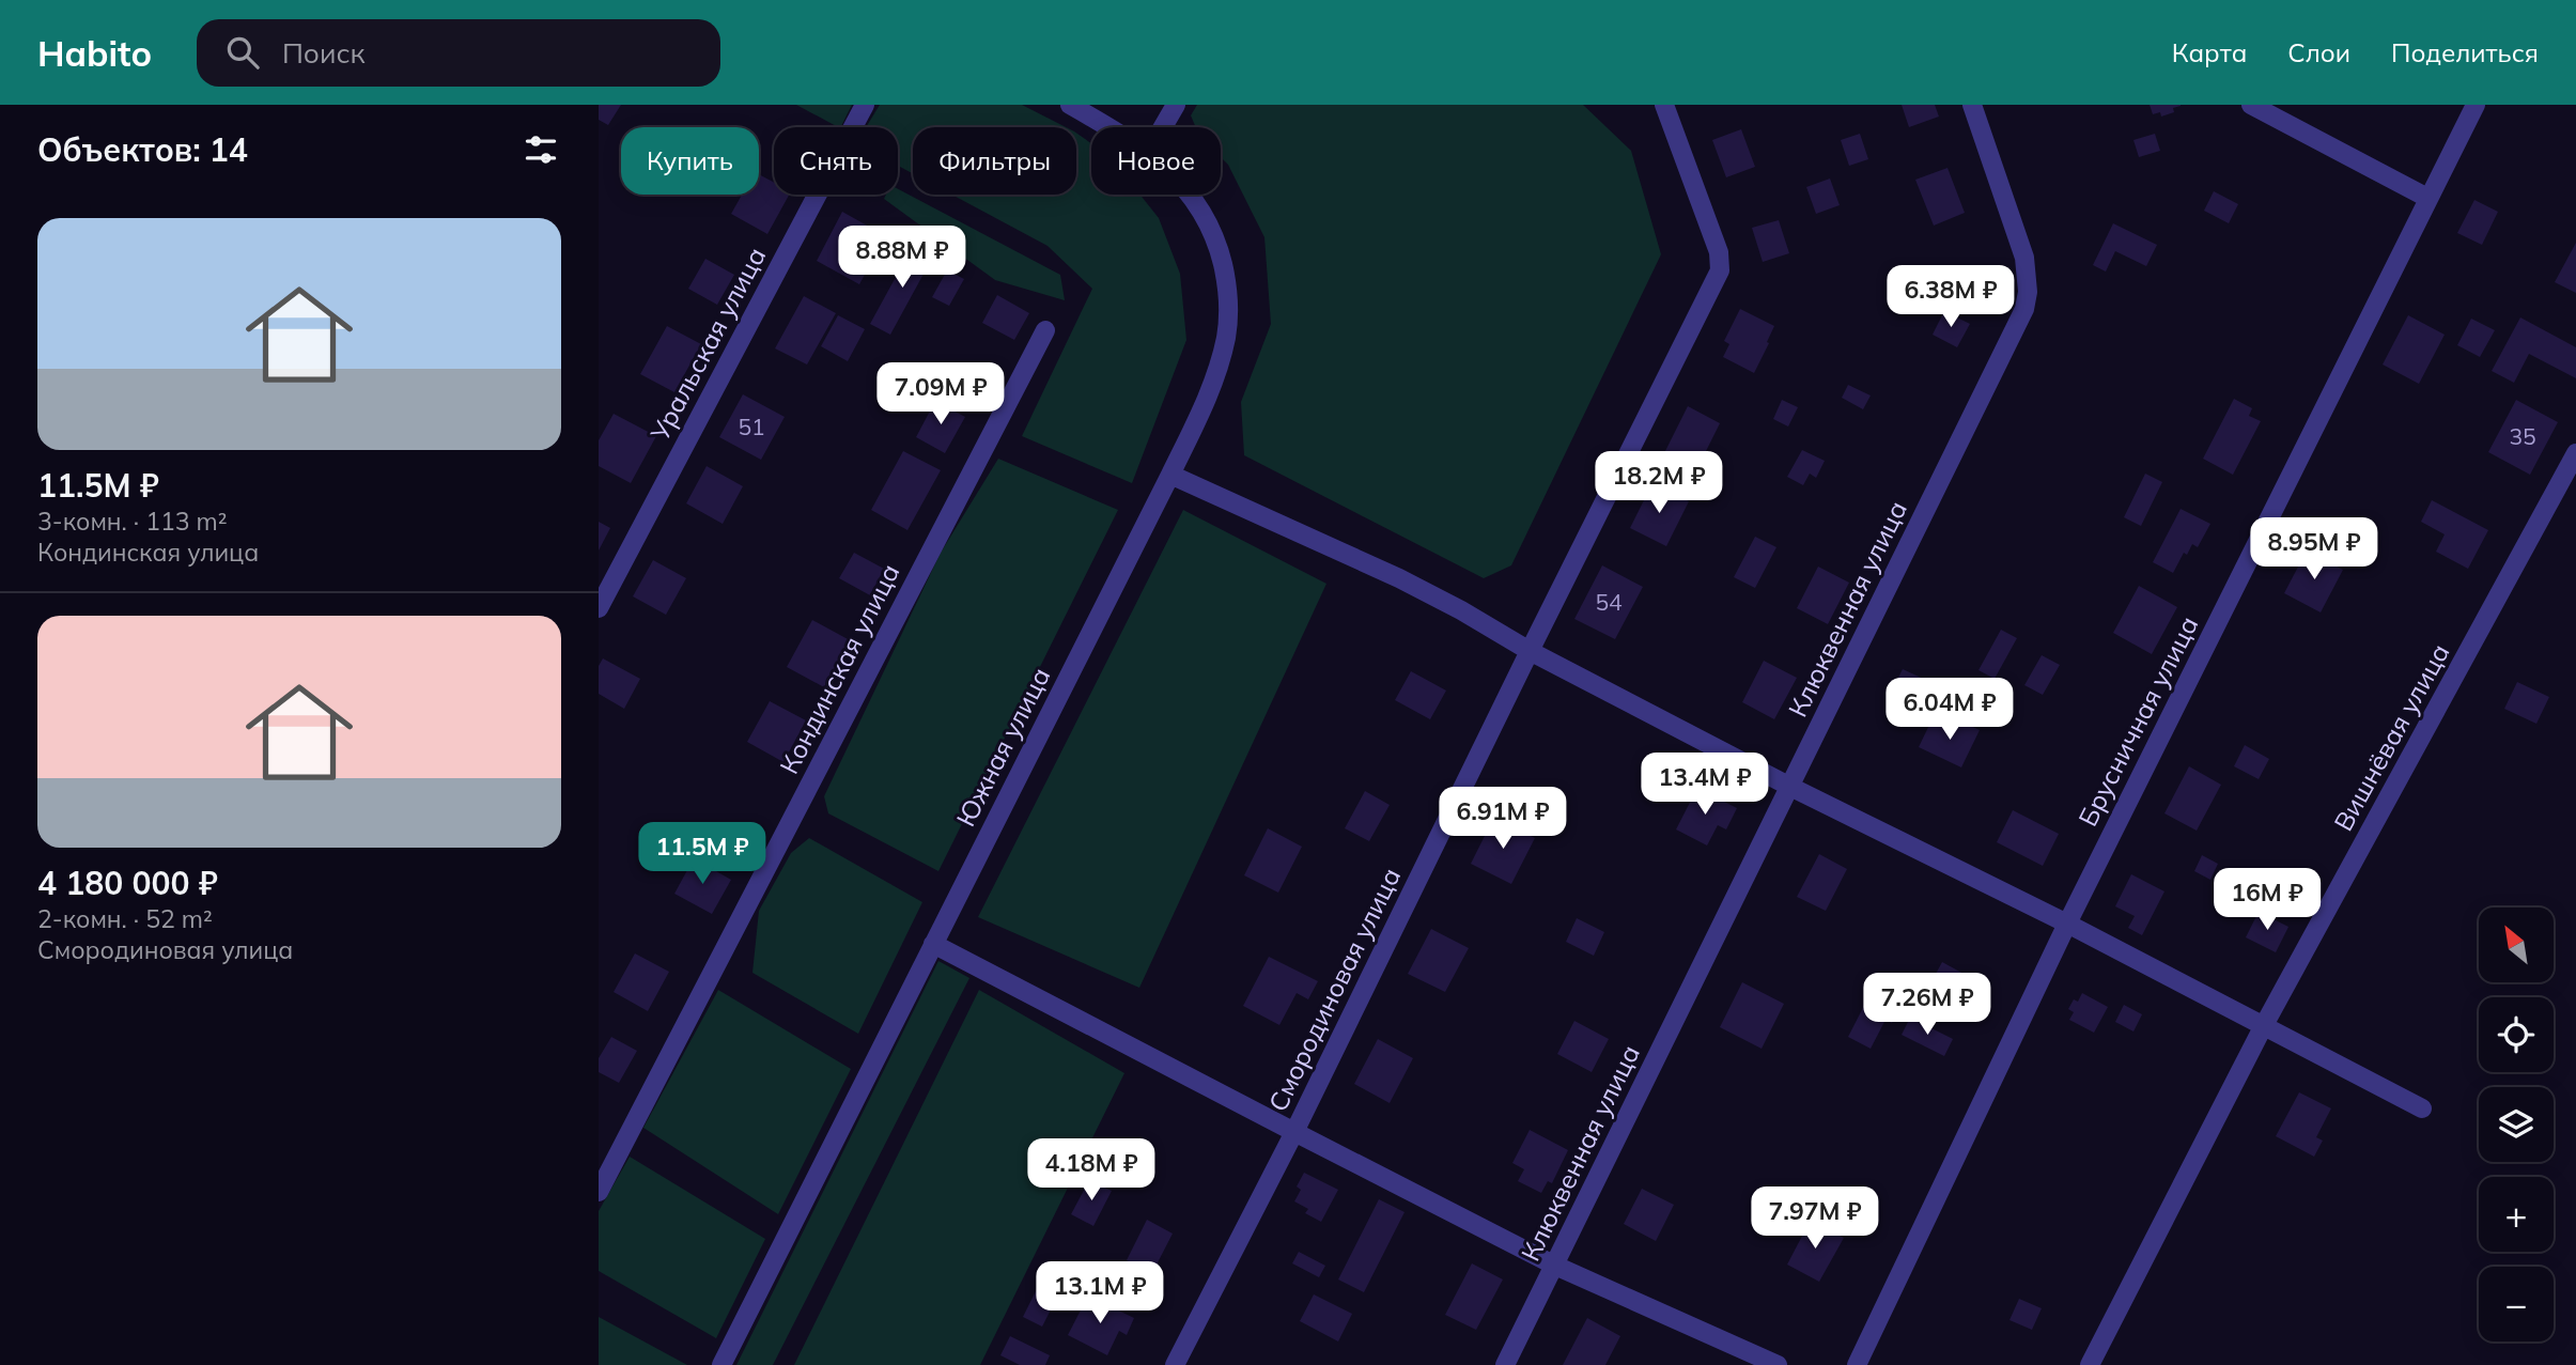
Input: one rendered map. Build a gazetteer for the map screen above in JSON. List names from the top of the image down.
{
  "streets": {
    "street": [
      "Уральская улица",
      "Клюквенная улица",
      "Кондинская улица",
      "Брусничная улица",
      "Вишнёвая улица",
      "Южная улица",
      "Смородиновая улица"
    ]
  },
  "house_numbers": ["51", "35", "54"],
  "north": "top left",
  "page": {
    "header": "Habito",
    "search": "Поиск",
    "nav": ["Карта", "Слои", "Поделиться"],
    "heading": "Объектов: 14",
    "chip": [
      "Купить",
      "Снять",
      "Фильтры",
      "Новое"
    ],
    "list": [
      {
        "name": "11.5M ₽",
        "note": "3-комн. · 113 m² · Кондинская улица"
      },
      {
        "name": "4 180 000 ₽",
        "note": "2-комн. · 52 m² · Смородиновая улица"
      }
    ],
    "price": [
      "8.88M ₽",
      "6.38M ₽",
      "7.09M ₽",
      "18.2M ₽",
      "8.95M ₽",
      "6.04M ₽",
      "13.4M ₽",
      "6.91M ₽",
      "11.5M ₽",
      "16M ₽",
      "7.26M ₽",
      "4.18M ₽",
      "7.97M ₽",
      "13.1M ₽"
    ],
    "map_buttons": ["+", "−"]
  }
}
